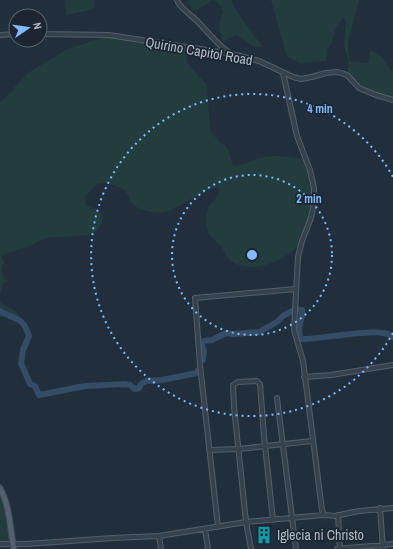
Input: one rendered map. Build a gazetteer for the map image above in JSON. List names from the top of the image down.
{
  "streets": {
    "street": ["Quirino Capitol Road"]
  },
  "places": {
    "building": ["Iglecia ni Christo"]
  },
  "north": "right",
  "rings": ["4 min", "2 min"]
}
